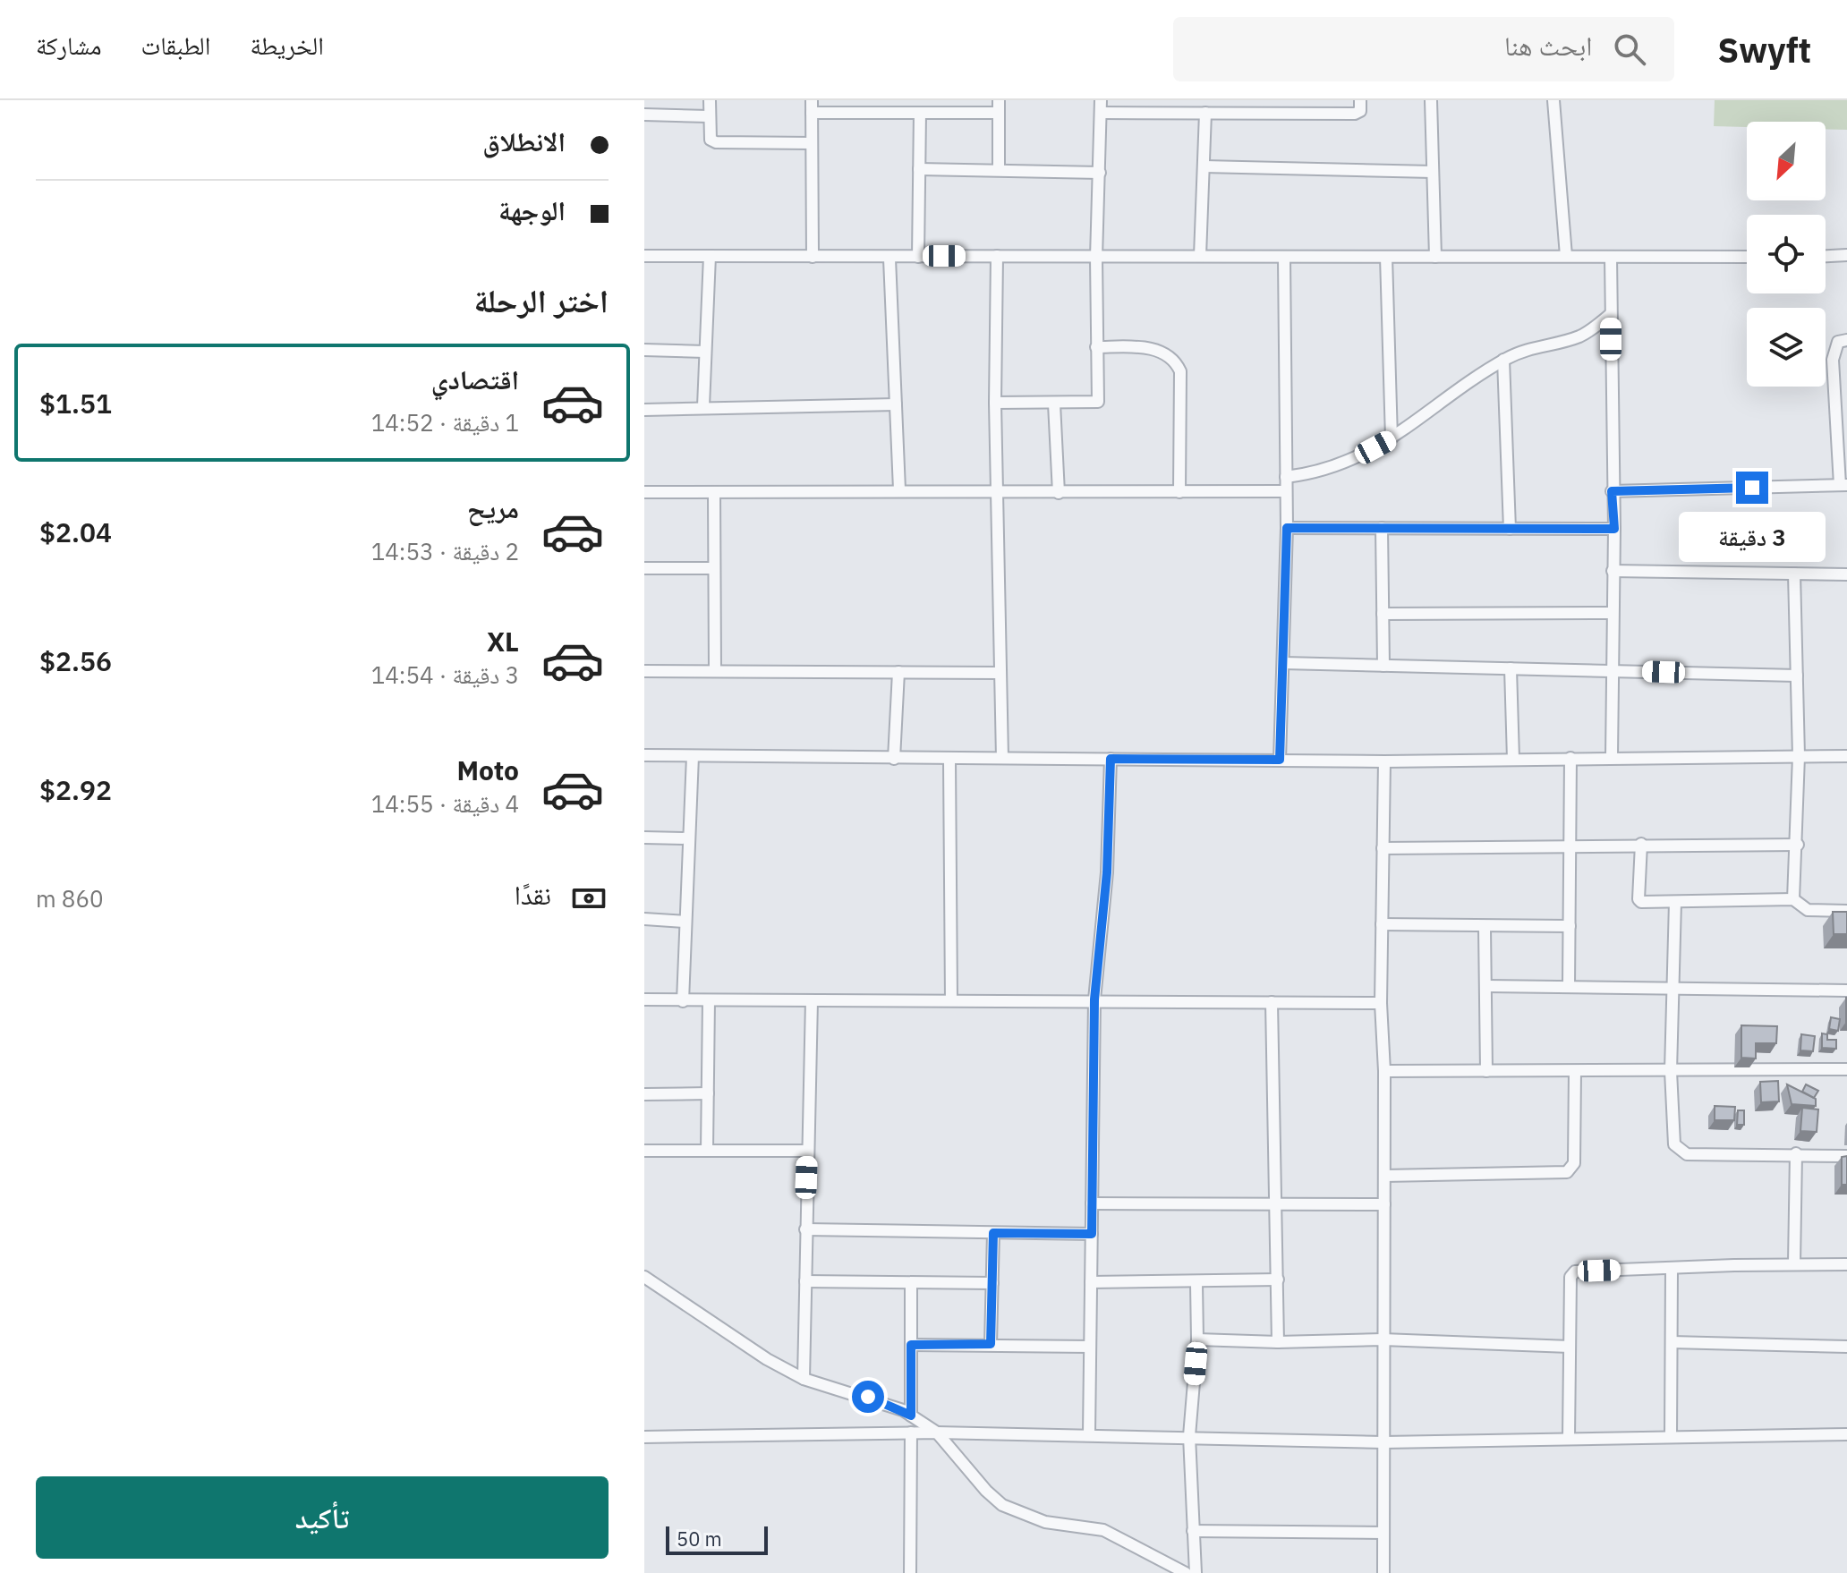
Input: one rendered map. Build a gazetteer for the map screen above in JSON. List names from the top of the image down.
{
  "scale_bar": "50 m",
  "north": "bottom left",
  "page": {
    "header": "Swyft",
    "search": "ابحث هنا",
    "nav": ["الخريطة", "الطبقات", "مشاركة"],
    "banner": ["الانطلاق", "الوجهة"],
    "heading": "اختر الرحلة",
    "list": [
      {
        "name": "اقتصادي",
        "note": "1 دقيقة · 14:52",
        "value": "$1.51"
      },
      {
        "name": "مريح",
        "note": "2 دقيقة · 14:53",
        "value": "$2.04"
      },
      {
        "name": "XL",
        "note": "3 دقيقة · 14:54",
        "value": "$2.56"
      },
      {
        "name": "Moto",
        "note": "4 دقيقة · 14:55",
        "value": "$2.92"
      }
    ],
    "bubble": "3 دقيقة",
    "pay": ["نقدًا", "860 m"],
    "buttons": "تأكيد",
    "scale": "50 m"
  }
}
